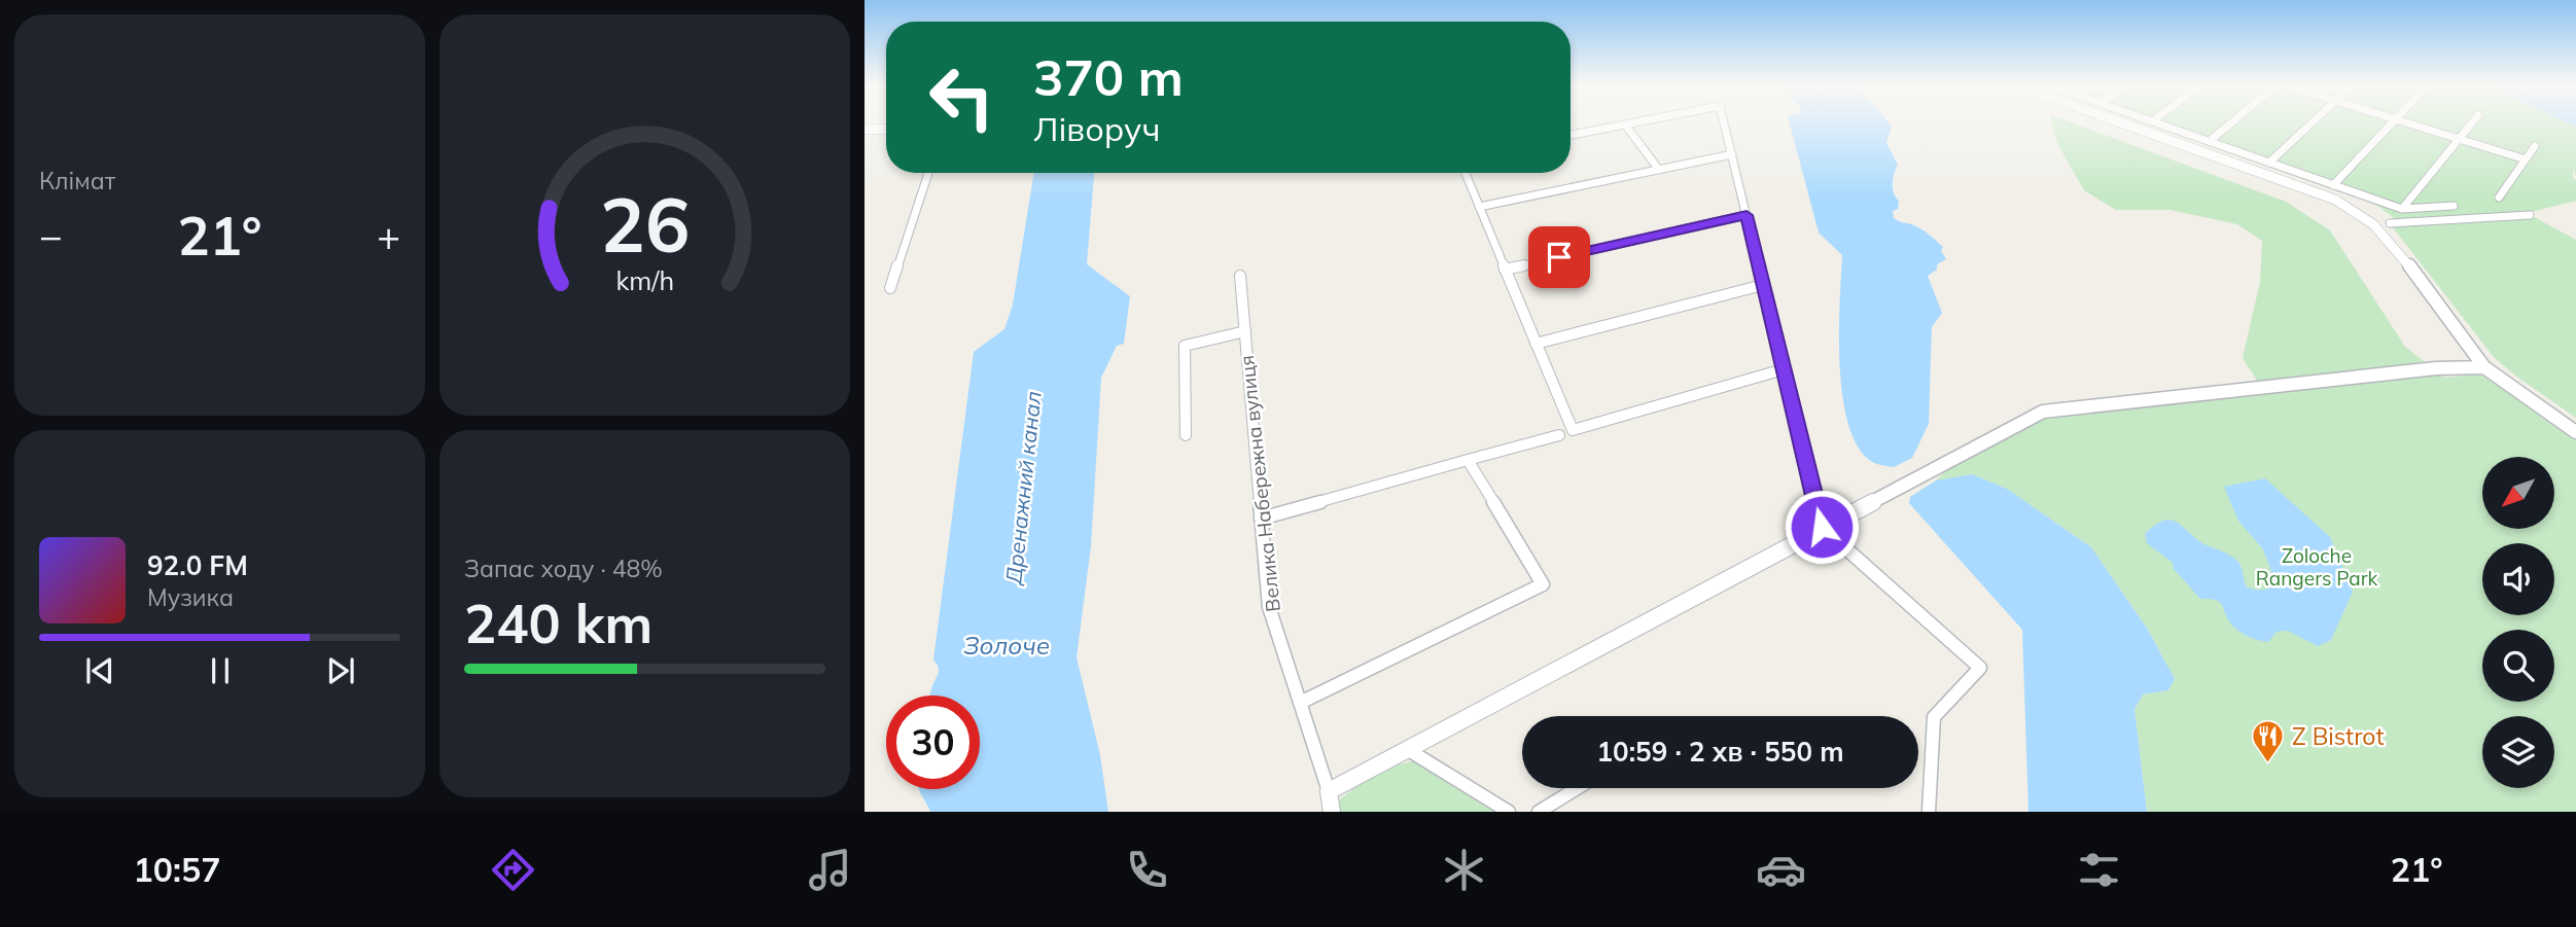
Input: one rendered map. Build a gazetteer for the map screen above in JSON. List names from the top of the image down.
{
  "streets": {
    "street": ["Велика Набережна вулиця"]
  },
  "water": ["Дренажний канал", "Золоче"],
  "parks": ["Zoloche Rangers Park"],
  "places": {
    "restaurant": ["Z Bistrot"]
  },
  "north": "bottom left",
  "page": {
    "tile": [
      "Клімат",
      ["Запас ходу · 48%", "240 km"]
    ],
    "turn": ["370 m", "Ліворуч"],
    "heat": ["−", "21°", "+"],
    "song": ["92.0 FM", "Музика"],
    "limit": "30",
    "trip": "10:59 · 2 хв · 550 m",
    "tabs": ["10:57", "21°"],
    "gauge": ["26", "km/h"]
  }
}
